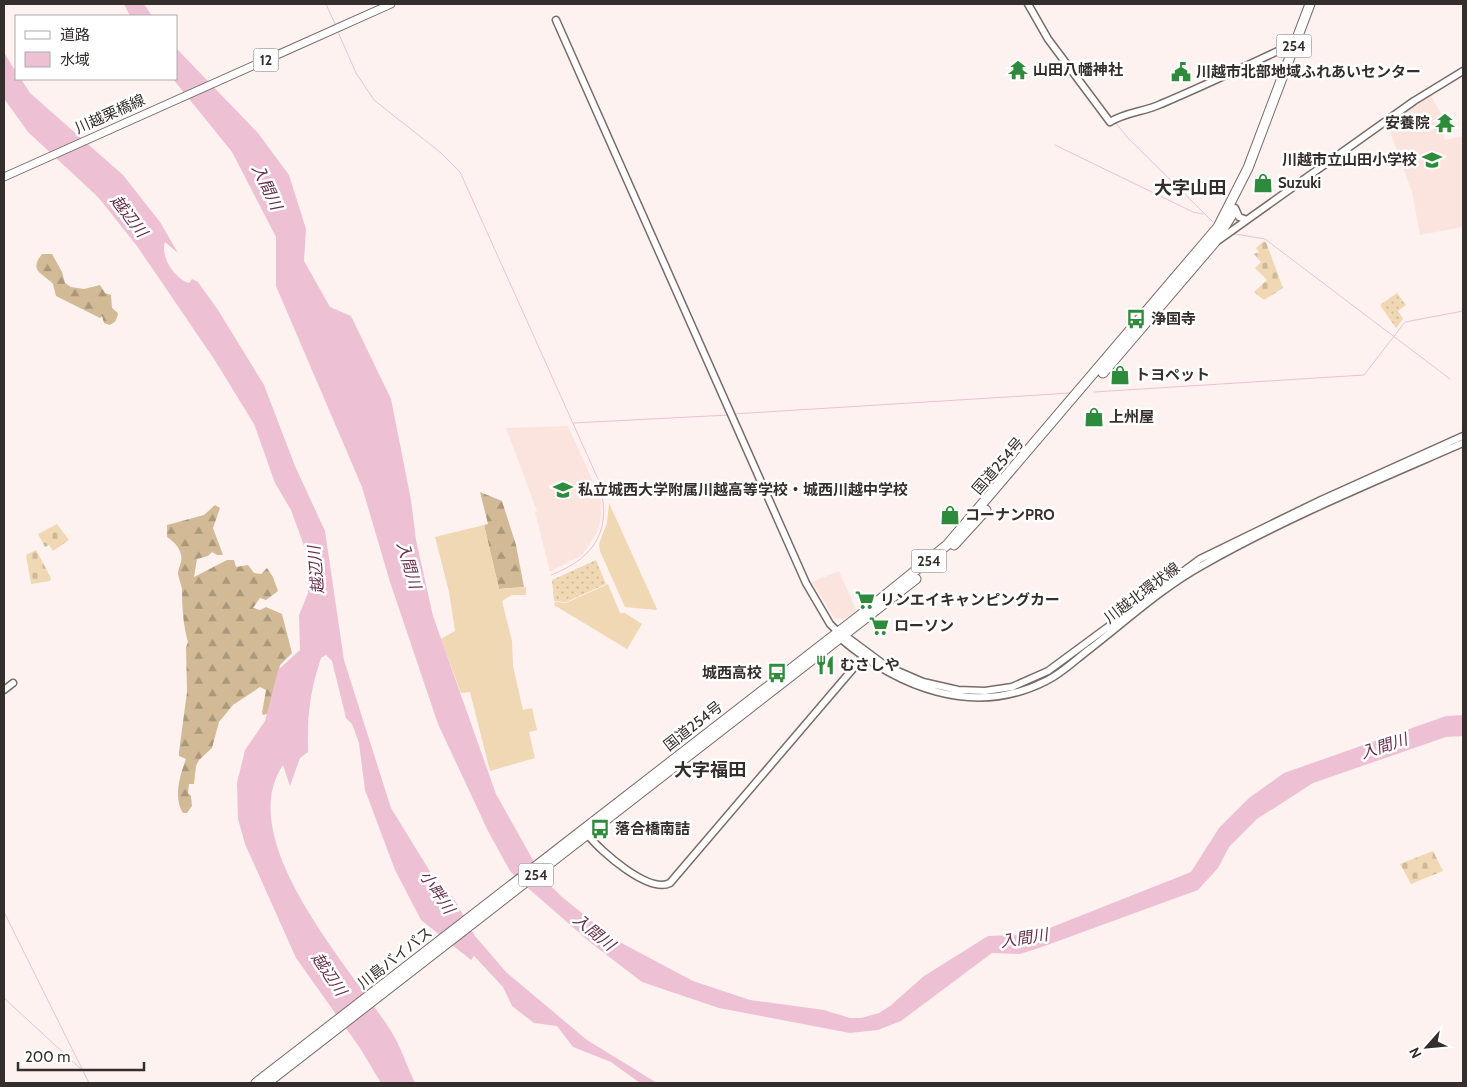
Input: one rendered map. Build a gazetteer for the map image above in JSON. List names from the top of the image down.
{
  "streets": {
    "highway": ["254", "国道254号", "川島バイパス"],
    "main road": ["12", "川越栗橋線"],
    "street": ["川越北環状線"]
  },
  "crossings": [
    ["254", "国道254号"],
    ["国道254号", "川越北環状線"],
    ["国道254号", "川島バイパス"]
  ],
  "districts": ["大字山田", "大字福田"],
  "water": ["入間川", "越辺川", "小畔川"],
  "places": {
    "temple": ["山田八幡神社", "安養院"],
    "public building": ["川越市北部地域ふれあいセンター"],
    "school or university": ["川越市立山田小学校", "私立城西大学附属川越高等学校・城西川越中学校"],
    "shop": [
      "Suzuki",
      "トヨペット",
      "上州屋",
      "コーナンPRO"
    ],
    "bus stop": ["浄国寺", "城西高校", "落合橋南詰"],
    "supermarket": ["リンエイキャンピングカー", "ローソン"],
    "restaurant": ["むさしや"]
  },
  "legend": ["道路", "水域"],
  "scale_bar": "200 m",
  "north": "bottom left"
}
